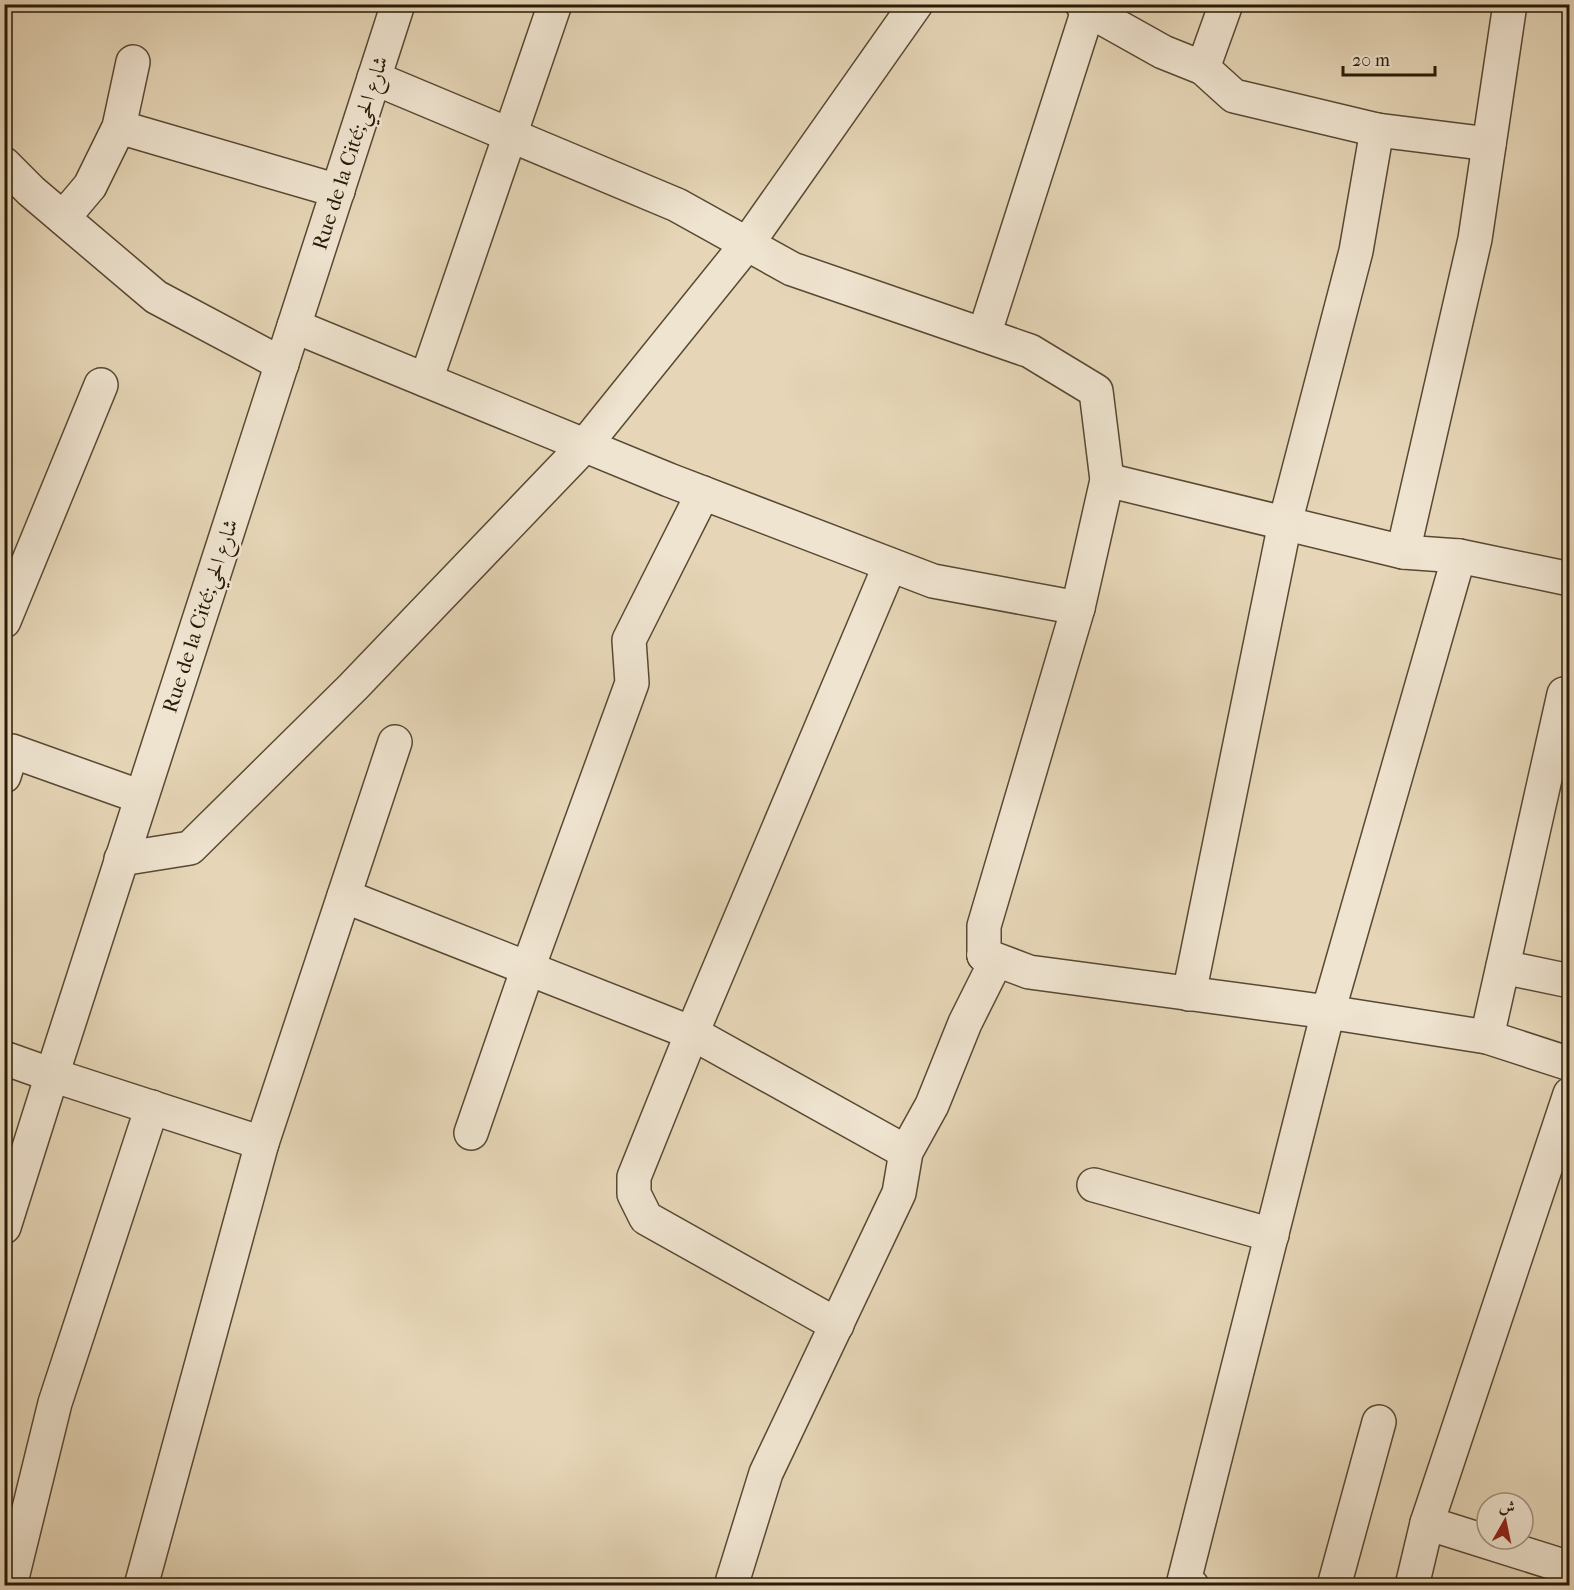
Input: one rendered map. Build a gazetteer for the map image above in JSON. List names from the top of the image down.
{
  "streets": {
    "street": ["Rue de la Cité;شارع الحي"]
  },
  "scale_bar": "20 m",
  "north": "top"
}
